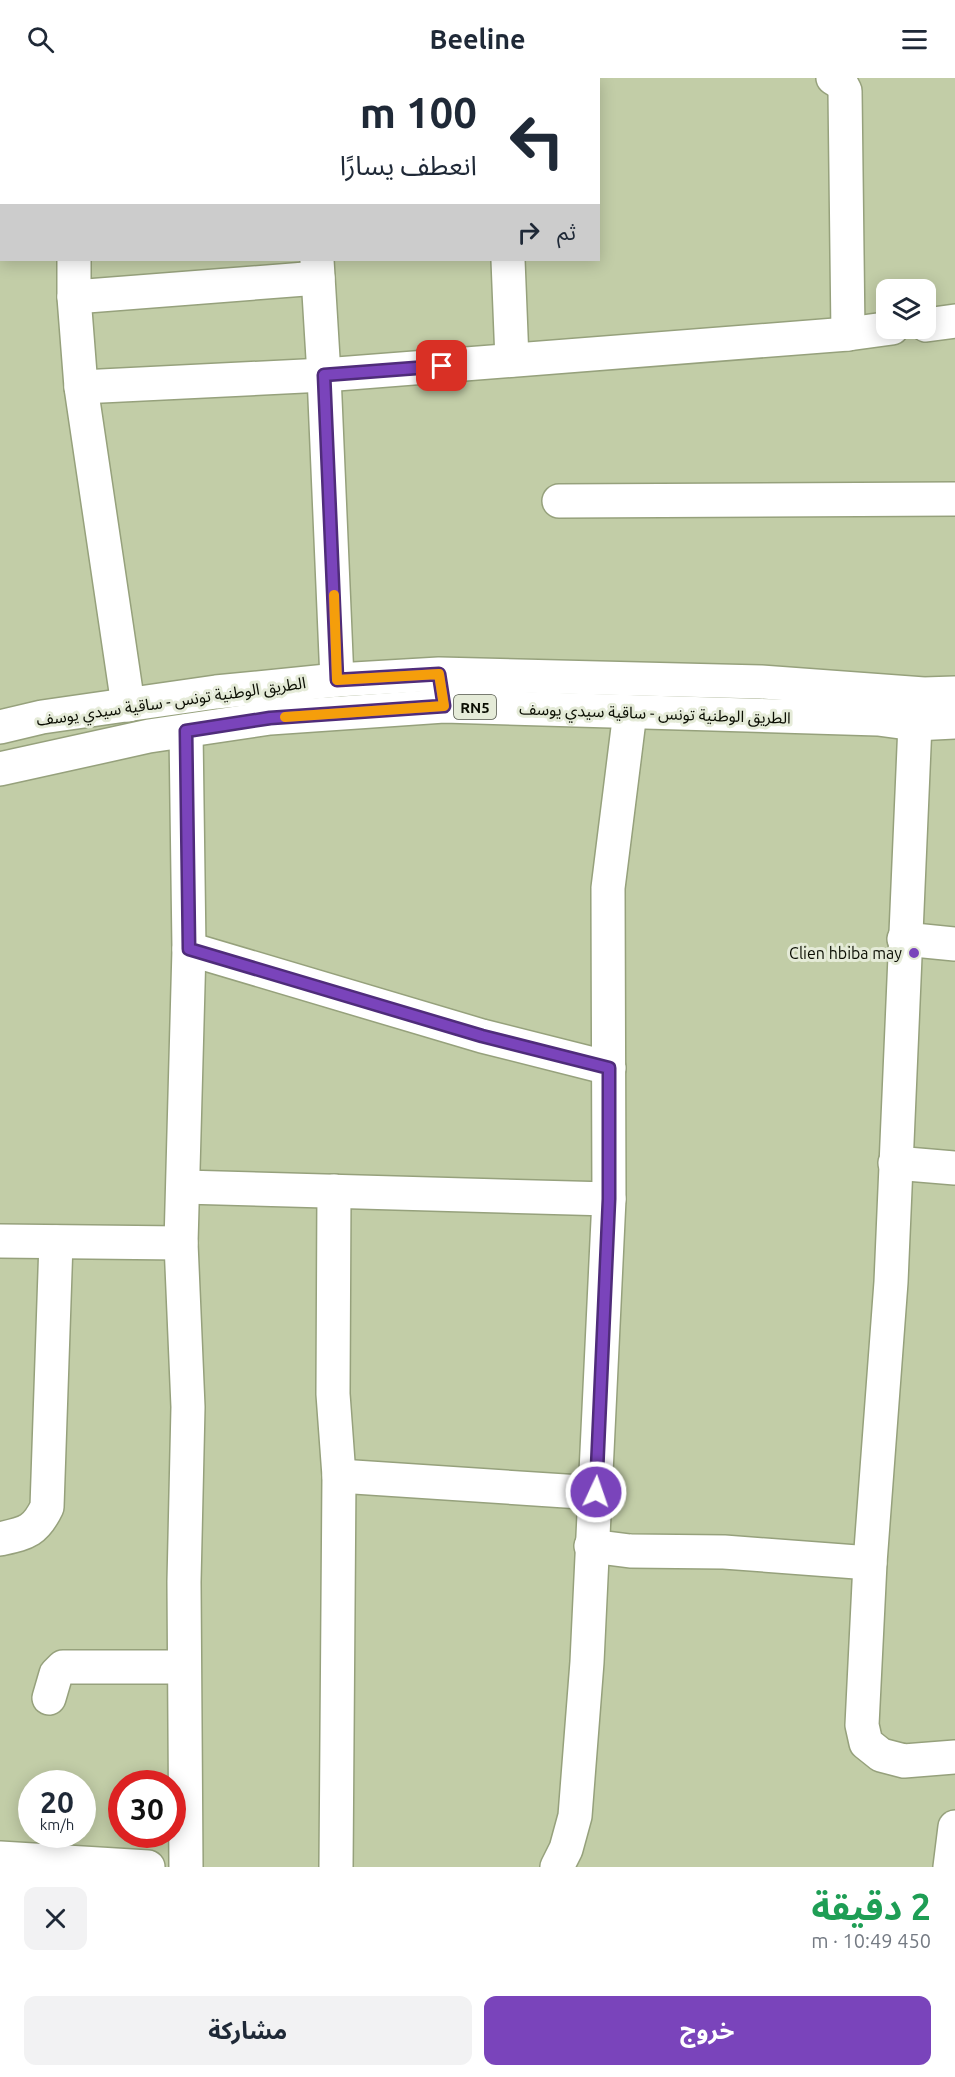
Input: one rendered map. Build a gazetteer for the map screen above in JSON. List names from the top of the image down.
{
  "streets": {
    "main road": ["الطريق الوطنية تونس - ساقية سيدي يوسف", "RN5"]
  },
  "places": ["Clien hbiba may"],
  "page": {
    "header": "Beeline",
    "turn": ["100 m", "انعطف يسارًا"],
    "then": "ثم",
    "speed": "20 km/h",
    "limit": "30",
    "heading": ["2 دقيقة", "450 m · 10:49"],
    "buttons": ["خروج", "مشاركة"]
  }
}
